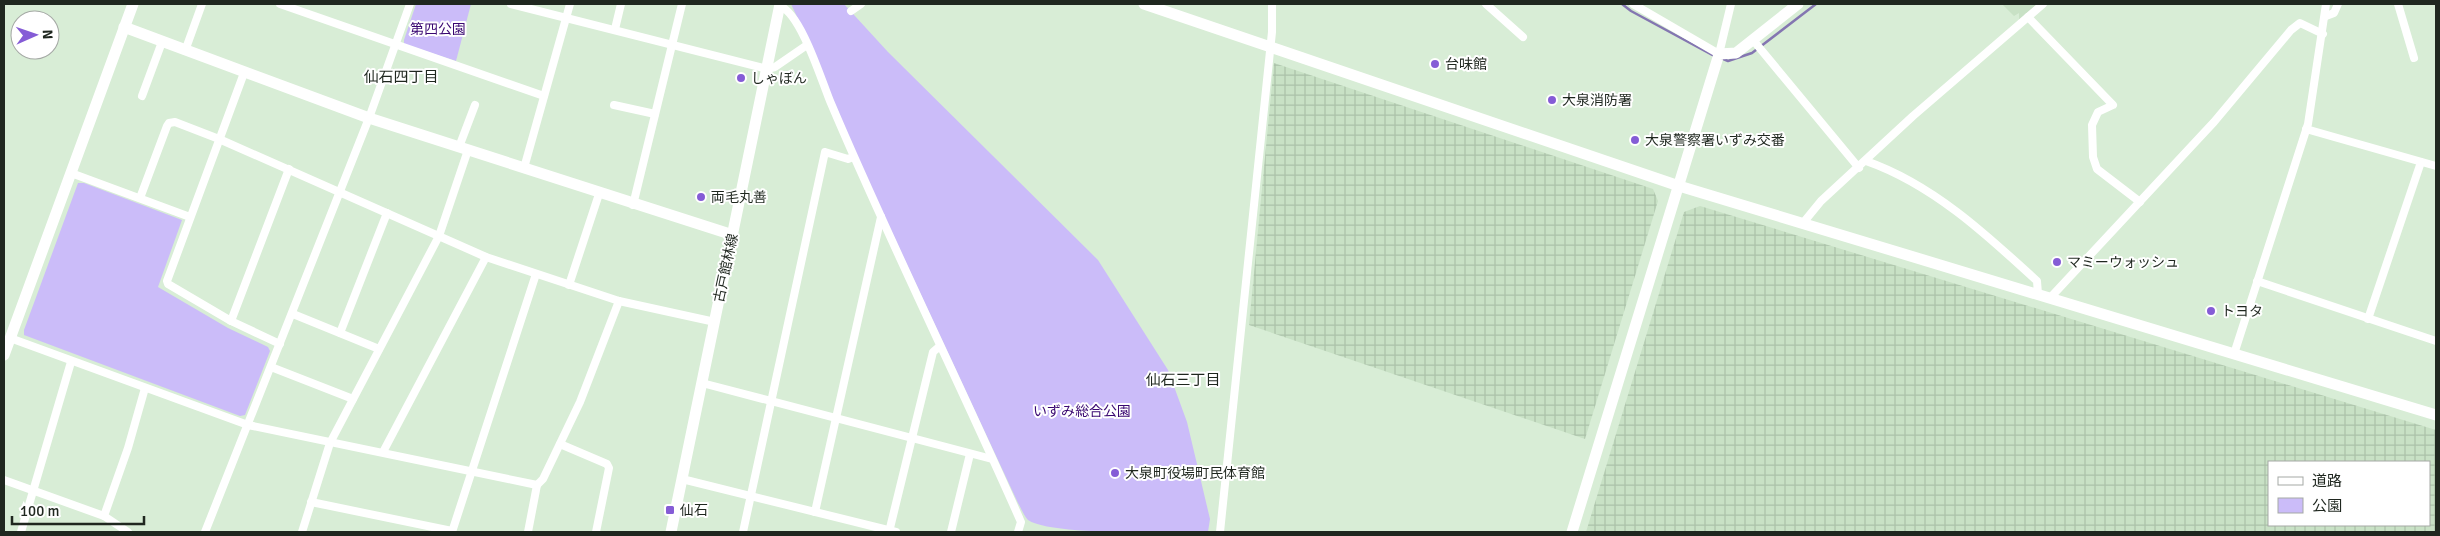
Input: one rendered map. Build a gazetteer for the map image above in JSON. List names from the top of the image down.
{
  "streets": {
    "street": ["古戸館林線"]
  },
  "districts": ["仙石四丁目", "仙石三丁目"],
  "parks": ["第四公園", "いずみ総合公園"],
  "places": {
    "other": [
      "台味館",
      "しゃぼん",
      "大泉消防署",
      "大泉警察署いずみ交番",
      "両毛丸善",
      "マミーウォッシュ",
      "トヨタ",
      "大泉町役場町民体育館"
    ],
    "transit": ["仙石"]
  },
  "legend": ["道路", "公園"],
  "scale_bar": "100 m",
  "north": "right"
}
